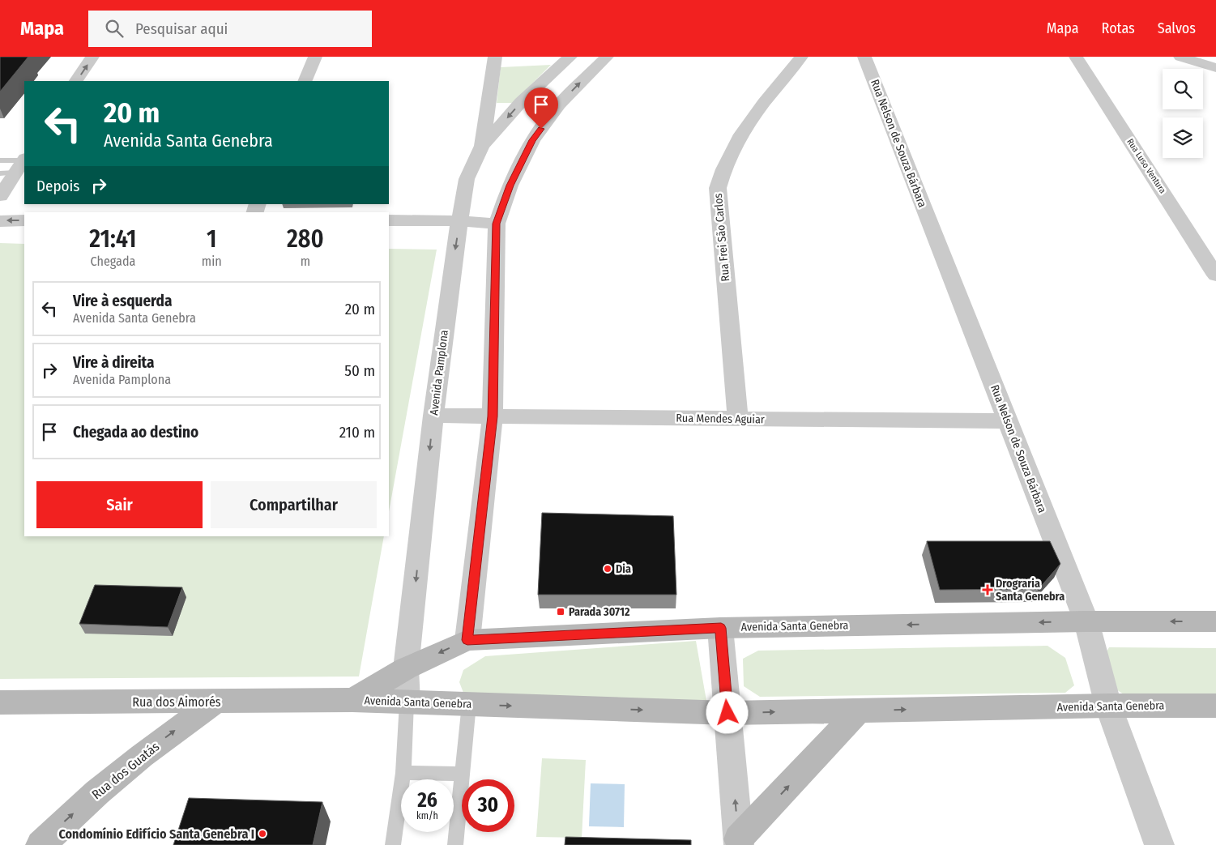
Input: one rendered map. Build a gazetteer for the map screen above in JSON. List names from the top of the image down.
{
  "streets": {
    "street": [
      "Rua Nelson de Souza Bárbara",
      "Rua Luso Ventura",
      "Rua Frei São Carlos",
      "Avenida Pamplona",
      "Rua Mendes Aguiar",
      "Avenida Santa Genebra",
      "Rua dos Aimorés",
      "Rua dos Guatás"
    ]
  },
  "crossings": [
    ["Rua Nelson de Souza Bárbara", "Rua Mendes Aguiar"],
    ["Rua Nelson de Souza Bárbara", "Avenida Santa Genebra"],
    ["Rua Frei São Carlos", "Rua Mendes Aguiar"],
    ["Avenida Pamplona", "Rua Mendes Aguiar"],
    ["Avenida Pamplona", "Avenida Santa Genebra"],
    ["Avenida Santa Genebra", "Rua dos Aimorés"],
    ["Rua dos Aimorés", "Rua dos Guatás"]
  ],
  "one_way": ["Rua dos Guatás"],
  "places": {
    "other": ["Dia", "Condomínio Edifício Santa Genebra I"],
    "health": ["Drograria Santa Genebra"],
    "transit": ["Parada 30712"]
  },
  "page": {
    "header": "Mapa",
    "search": "Pesquisar aqui",
    "nav": ["Mapa", "Rotas", "Salvos"],
    "turn": ["20 m", "Avenida Santa Genebra"],
    "then": "Depois",
    "eta": [
      "21:41",
      "Chegada",
      "1",
      "min",
      "280",
      "m"
    ],
    "list": [
      {
        "name": "Vire à esquerda",
        "note": "Avenida Santa Genebra",
        "value": "20 m"
      },
      {
        "name": "Vire à direita",
        "note": "Avenida Pamplona",
        "value": "50 m"
      },
      {
        "name": "Chegada ao destino",
        "value": "210 m"
      }
    ],
    "buttons": ["Sair", "Compartilhar"],
    "speed": "26 km/h",
    "limit": "30"
  }
}
